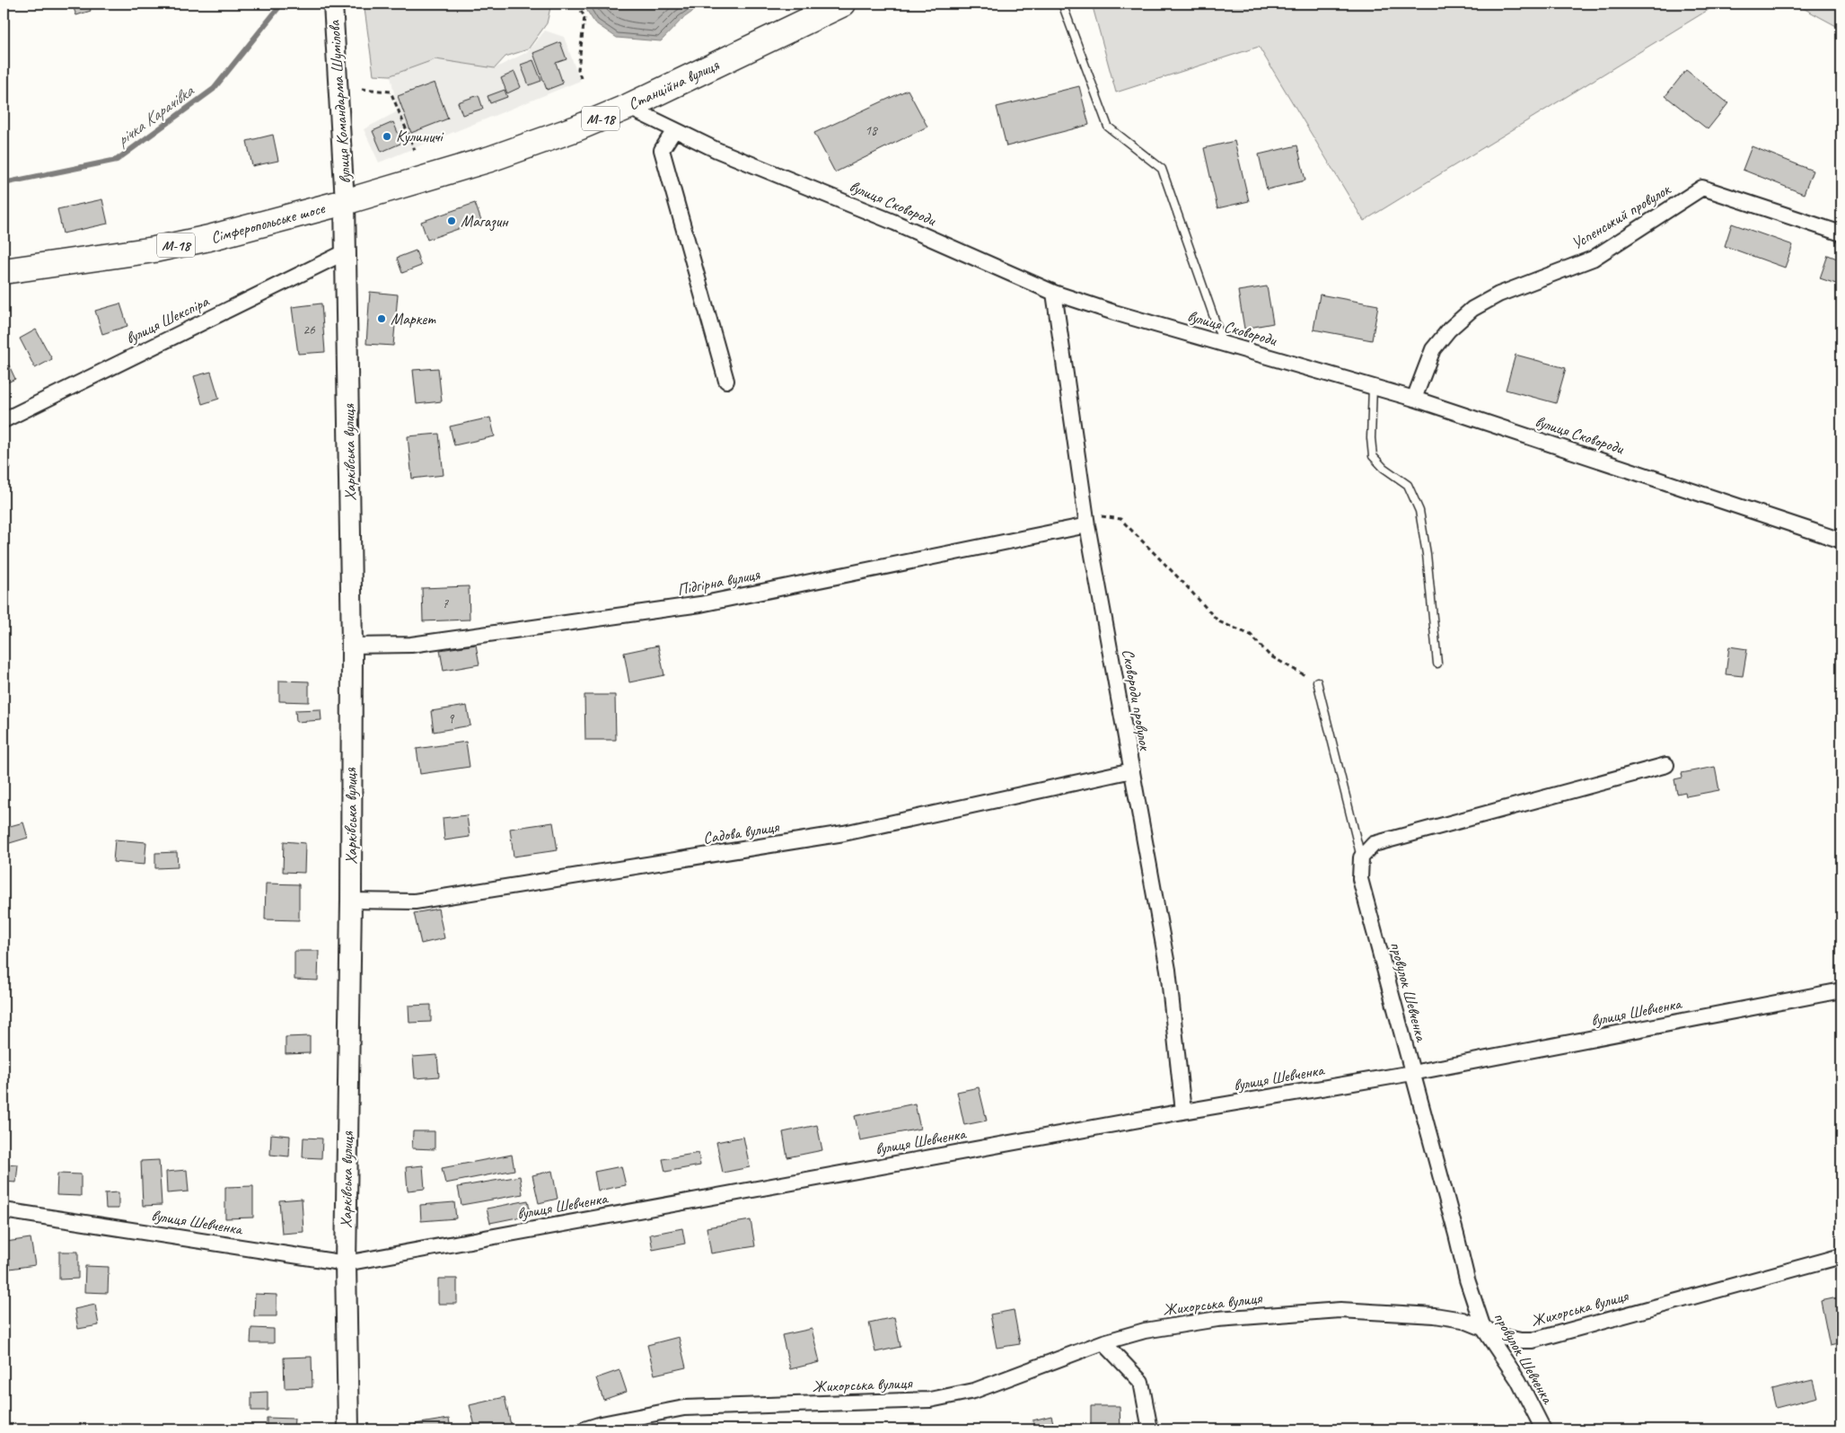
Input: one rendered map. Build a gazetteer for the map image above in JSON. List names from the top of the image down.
{
  "streets": {
    "highway": ["Станційна вулиця", "М-18", "Сімферопольське шосе"],
    "main road": ["Харківська вулиця"],
    "street": [
      "вулиця Командарма Шумілова",
      "вулиця Сковороди",
      "Успенський провулок",
      "вулиця Шекспіра",
      "Підгірна вулиця",
      "Сковороди провулок",
      "Садова вулиця",
      "провулок Шевченка",
      "вулиця Шевченка",
      "Жихорська вулиця"
    ]
  },
  "crossings": [
    ["Станційна вулиця", "вулиця Командарма Шумілова"],
    ["Станційна вулиця", "вулиця Сковороди"],
    ["Станційна вулиця", "Сімферопольське шосе"],
    ["Станційна вулиця", "Харківська вулиця"],
    ["вулиця Командарма Шумілова", "Сімферопольське шосе"],
    ["вулиця Командарма Шумілова", "Харківська вулиця"],
    ["вулиця Сковороди", "Успенський провулок"],
    ["вулиця Сковороди", "Сковороди провулок"],
    ["Сімферопольське шосе", "Харківська вулиця"],
    ["вулиця Шекспіра", "Харківська вулиця"],
    ["Харківська вулиця", "Підгірна вулиця"],
    ["Харківська вулиця", "Садова вулиця"],
    ["Харківська вулиця", "вулиця Шевченка"],
    ["Підгірна вулиця", "Сковороди провулок"],
    ["Сковороди провулок", "Садова вулиця"],
    ["Сковороди провулок", "вулиця Шевченка"],
    ["провулок Шевченка", "вулиця Шевченка"],
    ["провулок Шевченка", "Жихорська вулиця"]
  ],
  "water": ["річка Карачівка"],
  "places": ["Кулиничі", "Магазин", "Маркет"],
  "house_numbers": [
    "18",
    "26",
    "7",
    "9"
  ]
}
